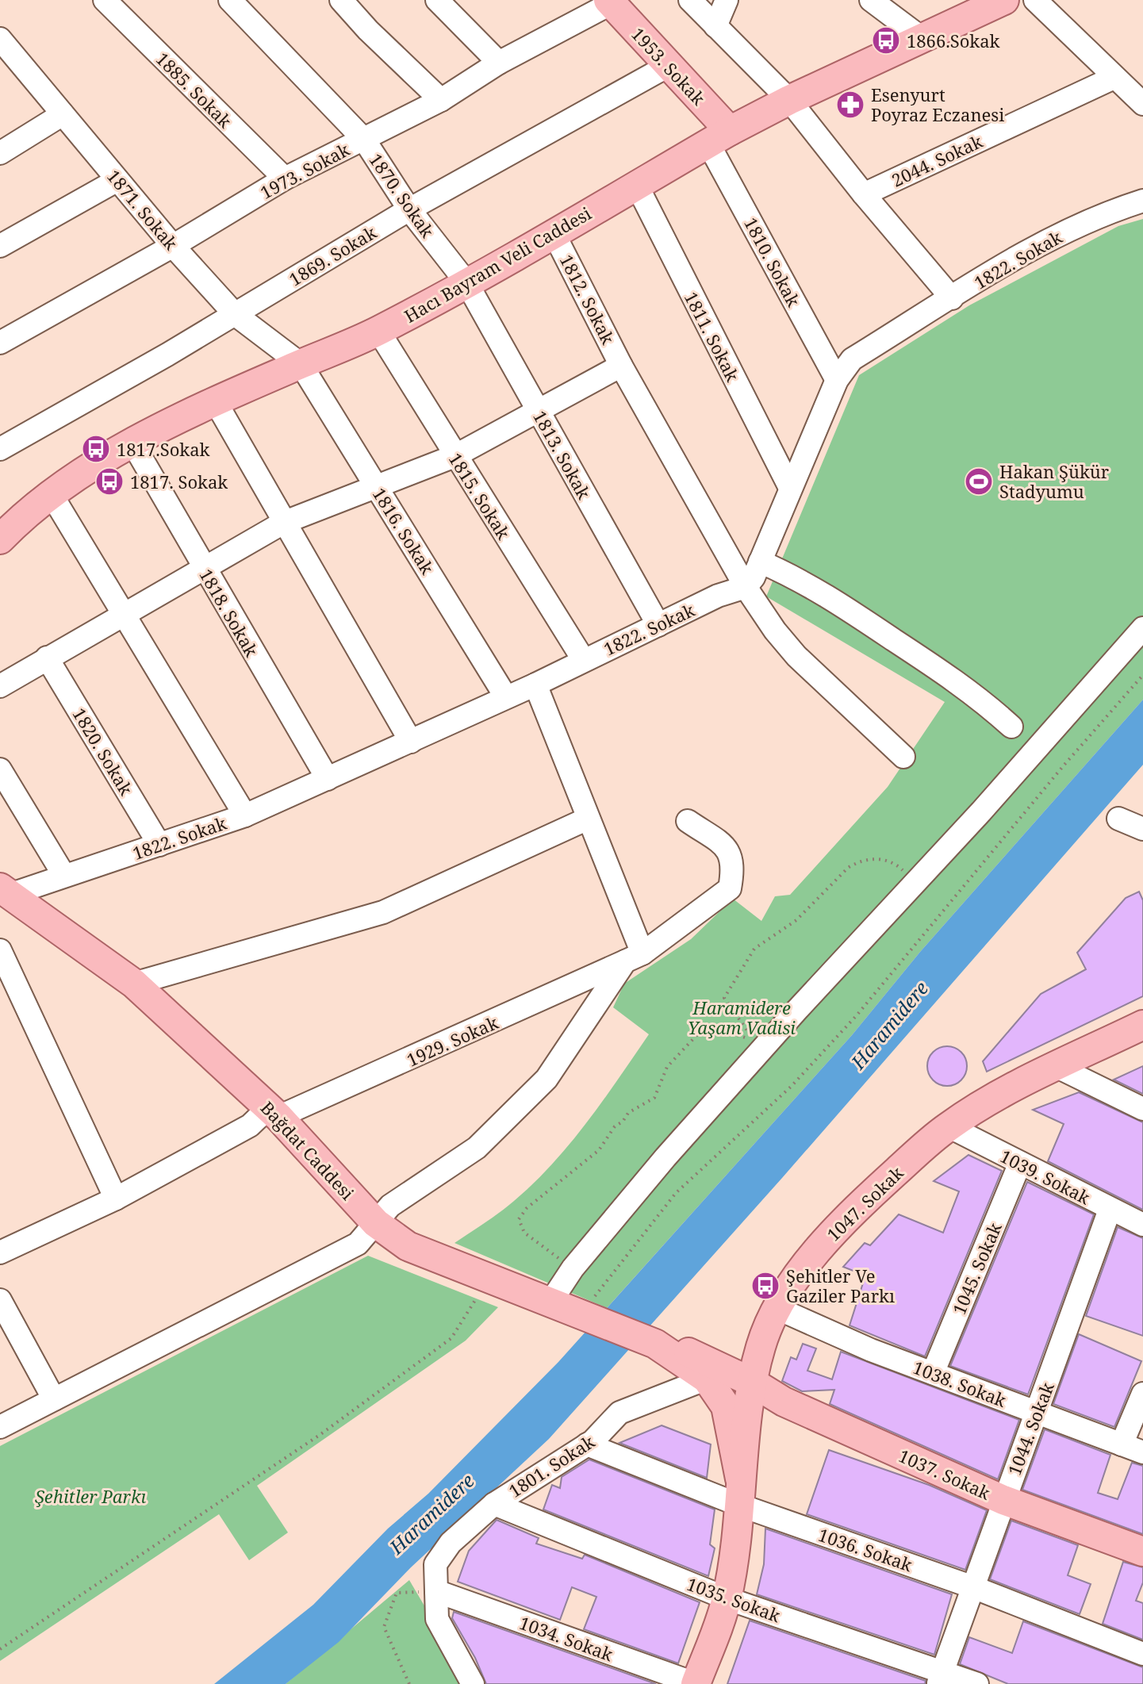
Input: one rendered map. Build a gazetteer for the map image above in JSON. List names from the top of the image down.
{
  "streets": {
    "main road": [
      "1953. Sokak",
      "Hacı Bayram Veli Caddesi",
      "Bağdat Caddesi",
      "1047. Sokak",
      "1037. Sokak"
    ],
    "street": [
      "1885. Sokak",
      "2044. Sokak",
      "1973. Sokak",
      "1870. Sokak",
      "1871. Sokak",
      "1869. Sokak",
      "1822. Sokak",
      "1810. Sokak",
      "1812. Sokak",
      "1811. Sokak",
      "1813. Sokak",
      "1815. Sokak",
      "1816. Sokak",
      "1818. Sokak",
      "1820. Sokak",
      "1929. Sokak",
      "1039. Sokak",
      "1045. Sokak",
      "1038. Sokak",
      "1044. Sokak",
      "1801. Sokak",
      "1036. Sokak",
      "1035. Sokak",
      "1034. Sokak"
    ]
  },
  "crossings": [
    ["1953. Sokak", "1973. Sokak"],
    ["1953. Sokak", "1869. Sokak"],
    ["1953. Sokak", "1810. Sokak"],
    ["1953. Sokak", "Hacı Bayram Veli Caddesi"],
    ["1885. Sokak", "1973. Sokak"],
    ["1973. Sokak", "1870. Sokak"],
    ["1973. Sokak", "1871. Sokak"],
    ["1870. Sokak", "1869. Sokak"],
    ["1870. Sokak", "Hacı Bayram Veli Caddesi"],
    ["1870. Sokak", "1813. Sokak"],
    ["1871. Sokak", "1869. Sokak"],
    ["1871. Sokak", "Hacı Bayram Veli Caddesi"],
    ["1871. Sokak", "1816. Sokak"],
    ["1822. Sokak", "1810. Sokak"],
    ["1822. Sokak", "1812. Sokak"],
    ["1822. Sokak", "1811. Sokak"],
    ["1822. Sokak", "1813. Sokak"],
    ["1822. Sokak", "1815. Sokak"],
    ["1822. Sokak", "1816. Sokak"],
    ["1822. Sokak", "1818. Sokak"],
    ["1822. Sokak", "1820. Sokak"],
    ["1822. Sokak", "Bağdat Caddesi"],
    ["1810. Sokak", "Hacı Bayram Veli Caddesi"],
    ["Hacı Bayram Veli Caddesi", "1812. Sokak"],
    ["Hacı Bayram Veli Caddesi", "1811. Sokak"],
    ["Hacı Bayram Veli Caddesi", "1813. Sokak"],
    ["Hacı Bayram Veli Caddesi", "1815. Sokak"],
    ["Hacı Bayram Veli Caddesi", "1816. Sokak"],
    ["Hacı Bayram Veli Caddesi", "1818. Sokak"],
    ["1929. Sokak", "Bağdat Caddesi"],
    ["Bağdat Caddesi", "1037. Sokak"],
    ["1039. Sokak", "1047. Sokak"],
    ["1039. Sokak", "1045. Sokak"],
    ["1039. Sokak", "1044. Sokak"],
    ["1047. Sokak", "1038. Sokak"],
    ["1047. Sokak", "1037. Sokak"],
    ["1047. Sokak", "1036. Sokak"],
    ["1047. Sokak", "1035. Sokak"],
    ["1047. Sokak", "1034. Sokak"],
    ["1045. Sokak", "1038. Sokak"],
    ["1038. Sokak", "1044. Sokak"],
    ["1044. Sokak", "1037. Sokak"],
    ["1044. Sokak", "1036. Sokak"],
    ["1044. Sokak", "1035. Sokak"],
    ["1801. Sokak", "1036. Sokak"],
    ["1801. Sokak", "1035. Sokak"],
    ["1801. Sokak", "1034. Sokak"]
  ],
  "water": ["Haramidere"],
  "parks": ["Haramidere Yaşam Vadisi", "Şehitler Parkı"],
  "places": {
    "bus stop": [
      "1866.Sokak",
      "1817.Sokak",
      "1817. Sokak",
      "Şehitler Ve Gaziler Parkı"
    ],
    "pharmacy": ["Esenyurt Poyraz Eczanesi"],
    "sports": ["Hakan Şükür Stadyumu"]
  }
}
